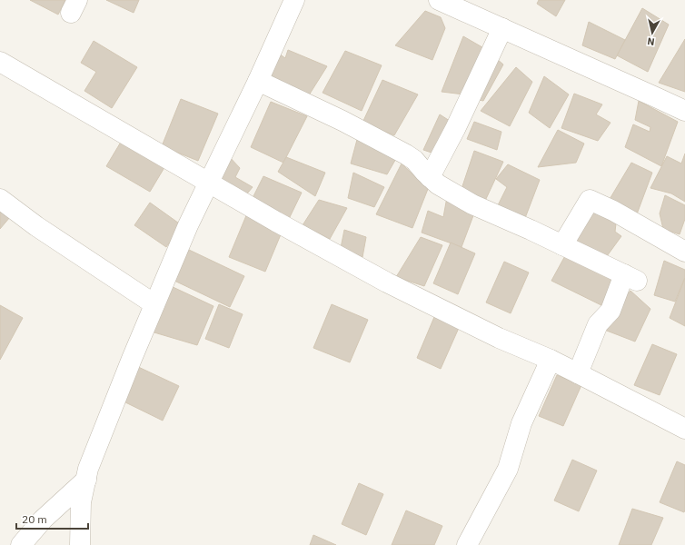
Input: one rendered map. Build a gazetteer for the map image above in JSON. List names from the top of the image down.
{
  "scale_bar": "20 m",
  "north": "bottom"
}
